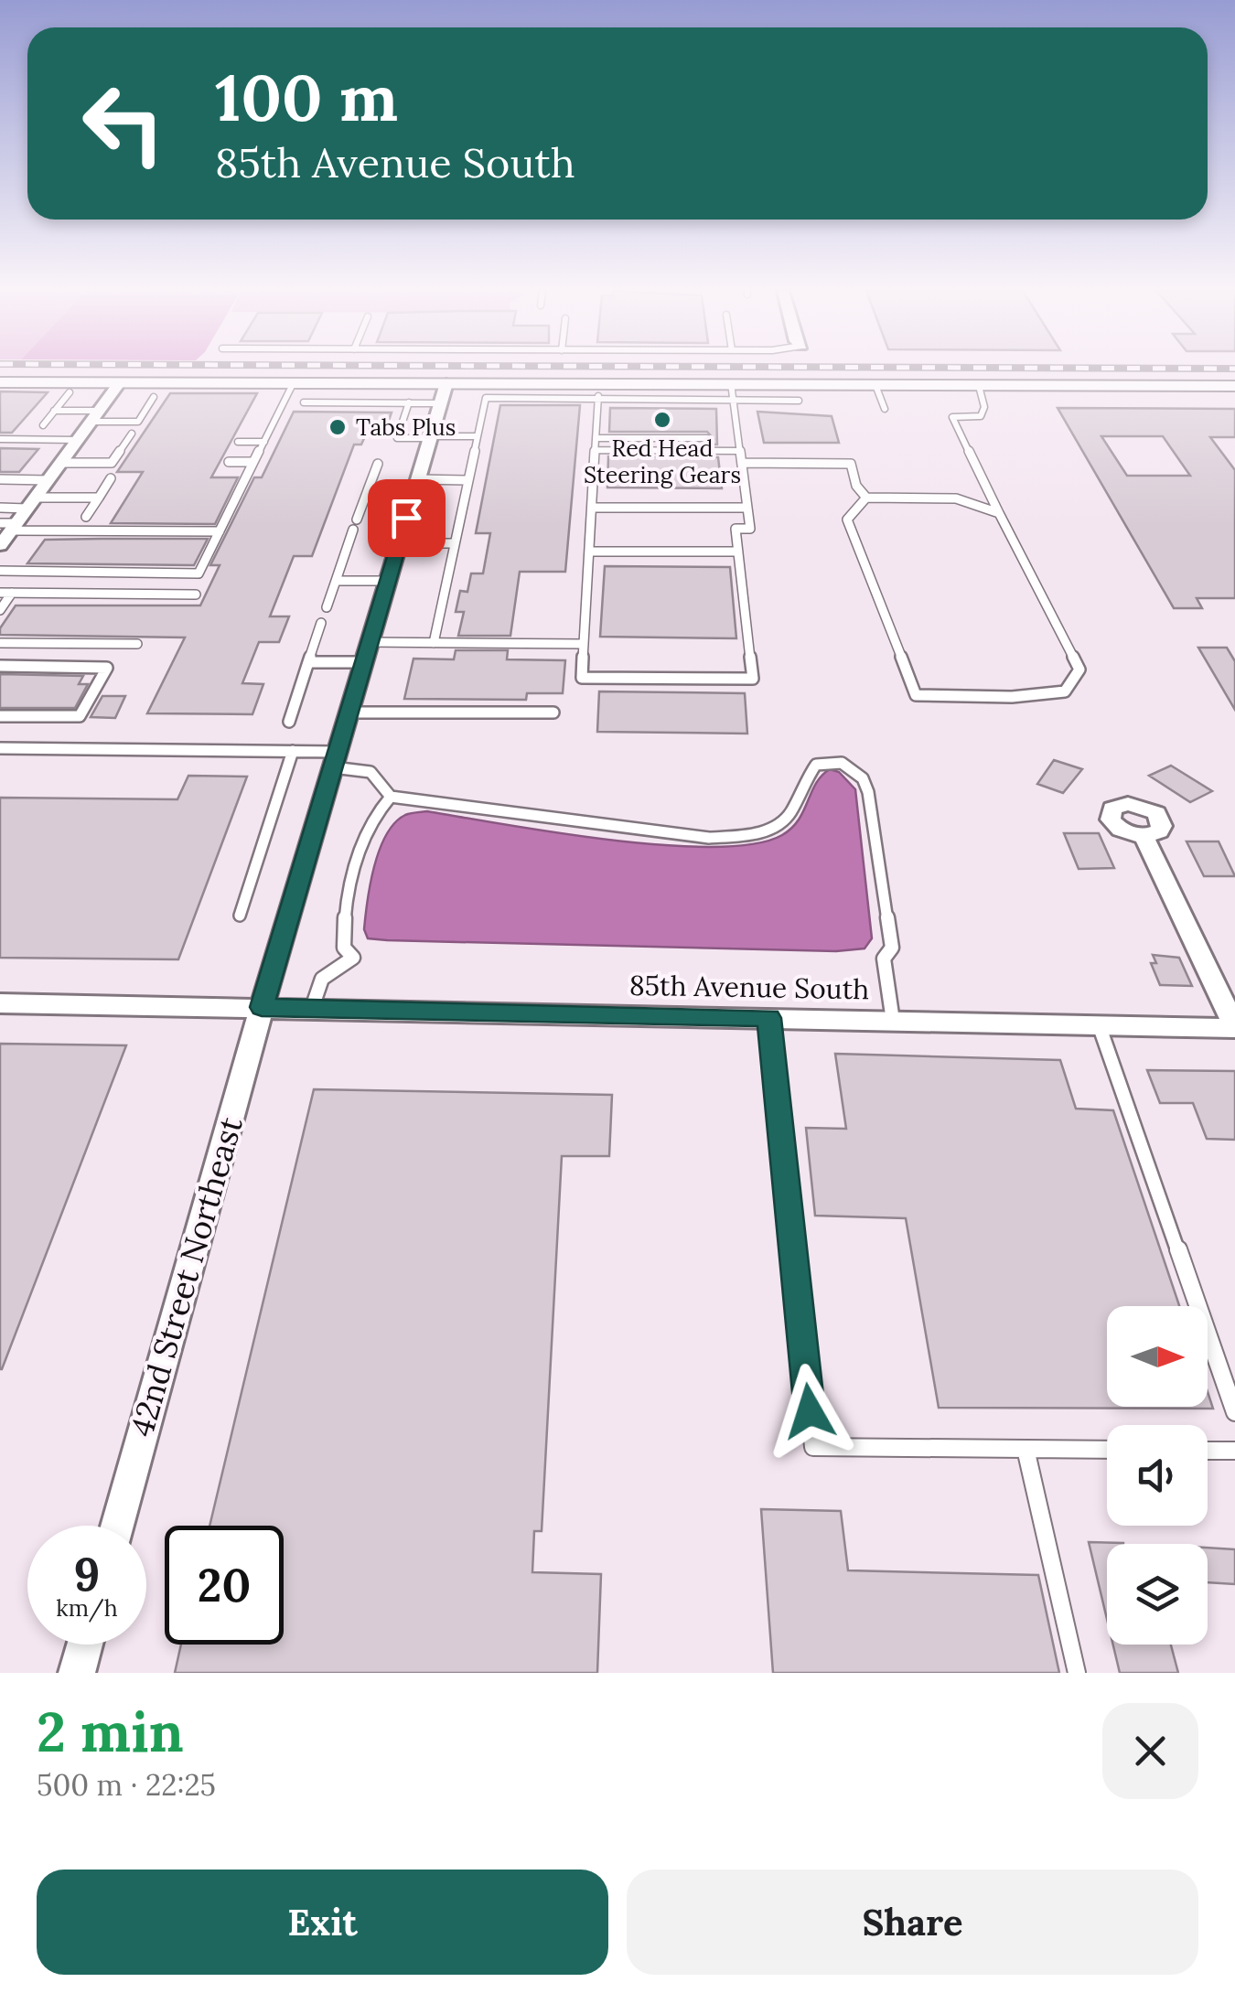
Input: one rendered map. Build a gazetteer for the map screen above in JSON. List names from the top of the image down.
{
  "streets": {
    "street": ["85th Avenue South", "42nd Street Northeast"]
  },
  "crossings": [
    ["85th Avenue South", "42nd Street Northeast"]
  ],
  "places": ["Red Head Steering Gears", "Tabs Plus"],
  "north": "right",
  "page": {
    "turn": ["100 m", "85th Avenue South"],
    "speed": "9 km/h",
    "limit": "20",
    "heading": ["2 min", "500 m · 22:25"],
    "buttons": ["Exit", "Share"]
  }
}
